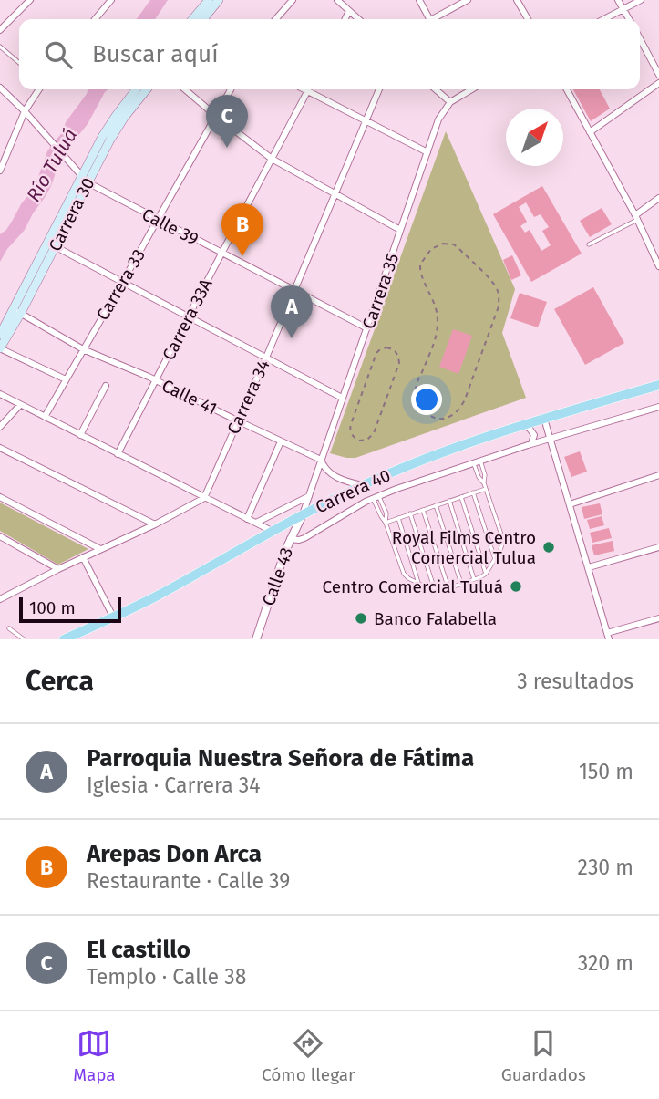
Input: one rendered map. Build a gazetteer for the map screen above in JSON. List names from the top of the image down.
{
  "streets": {
    "main road": ["Carrera 30", "Carrera 40"],
    "street": [
      "Calle 39",
      "Carrera 33",
      "Carrera 35",
      "Carrera 33A",
      "Calle 41",
      "Carrera 34",
      "Calle 43"
    ]
  },
  "crossings": [
    ["Carrera 30", "Calle 39"],
    ["Carrera 30", "Calle 41"],
    ["Calle 39", "Carrera 33"],
    ["Calle 39", "Carrera 35"],
    ["Calle 39", "Carrera 33A"],
    ["Calle 39", "Carrera 34"],
    ["Carrera 33", "Calle 41"],
    ["Carrera 35", "Calle 41"],
    ["Carrera 35", "Carrera 40"],
    ["Carrera 35", "Calle 43"],
    ["Carrera 33A", "Calle 41"],
    ["Calle 41", "Carrera 34"],
    ["Calle 41", "Carrera 40"],
    ["Carrera 40", "Calle 43"]
  ],
  "water": ["Río Tuluá"],
  "places": ["Royal Films Centro Comercial Tulua", "Centro Comercial Tuluá", "Banco Falabella"],
  "scale_bar": "100 m",
  "north": "top right",
  "page": {
    "search": "Buscar aquí",
    "pins": ["C", "B", "A"],
    "scale": "100 m",
    "heading": ["Cerca", "3 resultados"],
    "list": [
      {
        "mark": "A",
        "name": "Parroquia Nuestra Señora de Fátima",
        "note": "Iglesia · Carrera 34",
        "value": "150 m"
      },
      {
        "mark": "B",
        "name": "Arepas Don Arca",
        "note": "Restaurante · Calle 39",
        "value": "230 m"
      },
      {
        "mark": "C",
        "name": "El castillo",
        "note": "Templo · Calle 38",
        "value": "320 m"
      }
    ],
    "nav": ["Mapa", "Cómo llegar", "Guardados"]
  }
}
